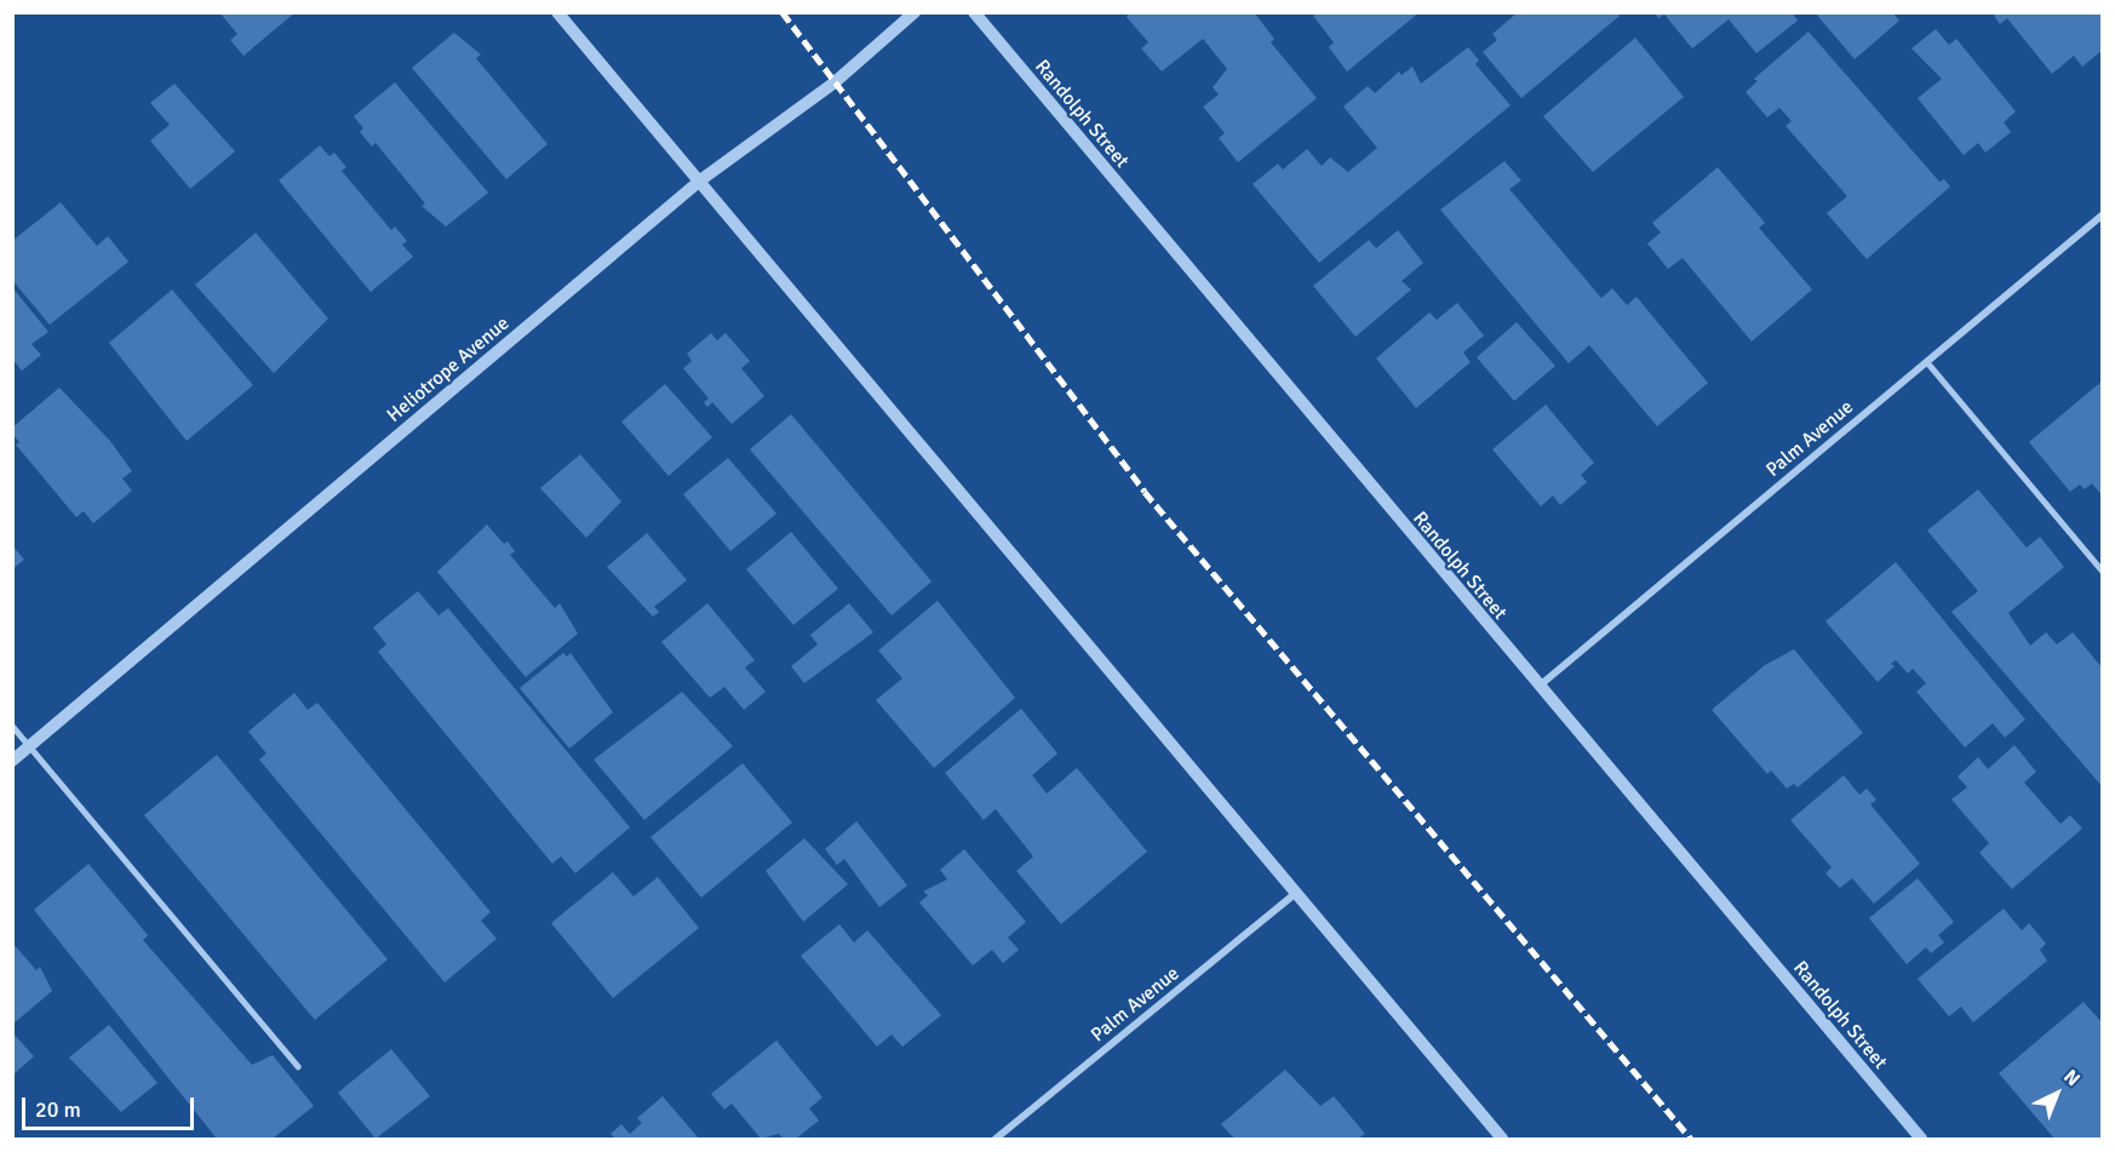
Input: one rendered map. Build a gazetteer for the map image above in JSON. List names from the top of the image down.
{
  "streets": {
    "street": ["Randolph Street", "Heliotrope Avenue", "Palm Avenue"]
  },
  "crossings": [
    ["Randolph Street", "Palm Avenue"]
  ],
  "scale_bar": "20 m",
  "north": "top right"
}
